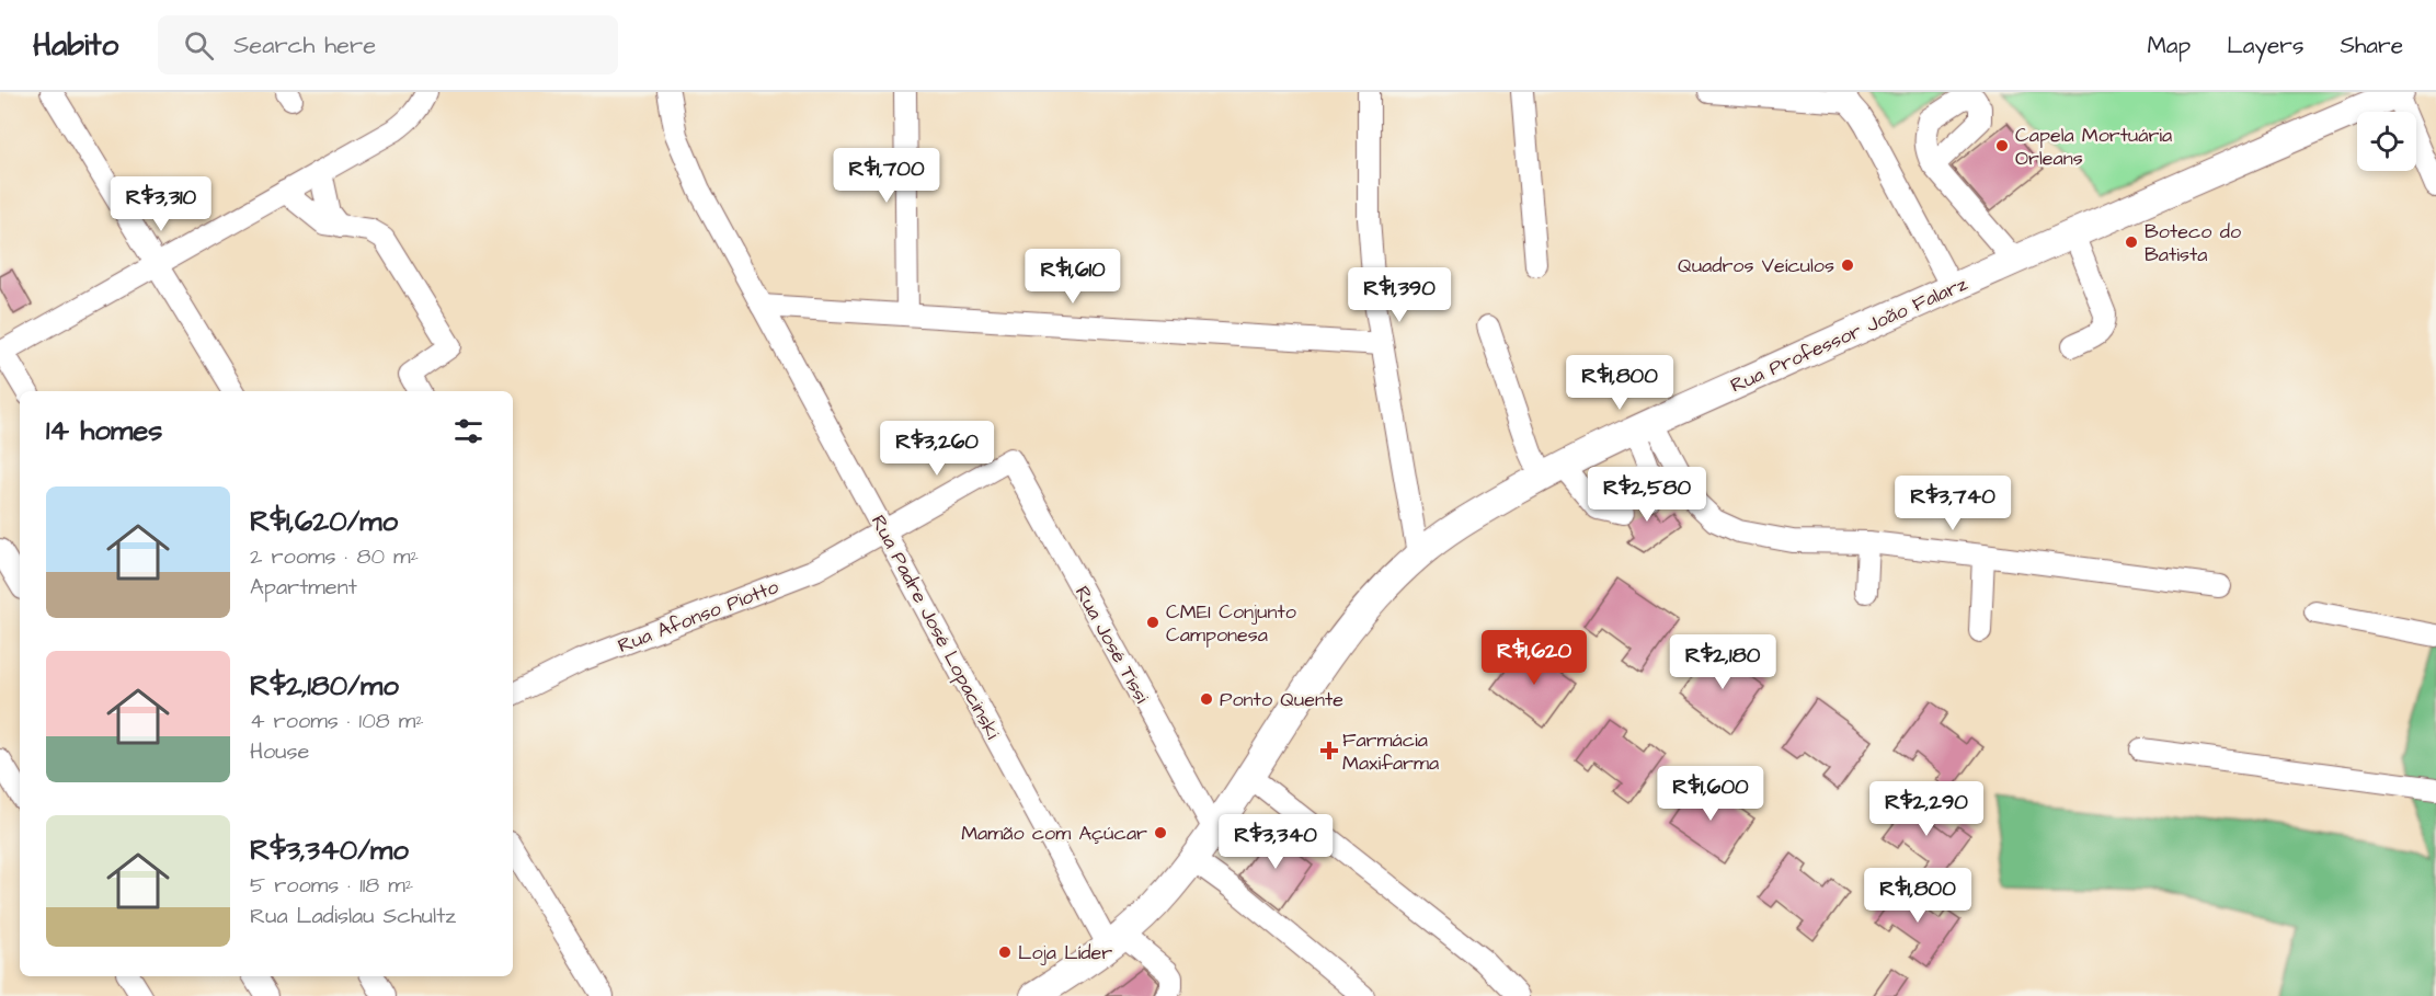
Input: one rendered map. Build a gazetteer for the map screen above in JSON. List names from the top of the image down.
{
  "streets": {
    "main road": ["Rua Professor João Falarz"],
    "street": ["Rua Afonso Piotto", "Rua Padre José Lopacinski", "Rua José Tissi"]
  },
  "crossings": [
    ["Rua Professor João Falarz", "Rua Padre José Lopacinski"],
    ["Rua Professor João Falarz", "Rua José Tissi"],
    ["Rua Afonso Piotto", "Rua Padre José Lopacinski"],
    ["Rua Afonso Piotto", "Rua José Tissi"]
  ],
  "places": {
    "other": [
      "Capela Mortuária Orleans",
      "Boteco do Batista",
      "Quadros Veículos",
      "CMEI Conjunto Camponesa",
      "Ponto Quente",
      "Mamão com Açúcar",
      "Loja Líder"
    ],
    "health": ["Farmácia Maxifarma"]
  },
  "page": {
    "header": "Habito",
    "search": "Search here",
    "nav": ["Map", "Layers", "Share"],
    "price": [
      "R$1,700",
      "R$3,310",
      "R$1,610",
      "R$1,390",
      "R$1,800",
      "R$3,260",
      "R$2,580",
      "R$3,740",
      "R$1,620",
      "R$2,180",
      "R$1,600",
      "R$2,290",
      "R$3,340",
      "R$1,800"
    ],
    "heading": "14 homes",
    "list": [
      {
        "name": "R$1,620/mo",
        "note": "2 rooms · 80 m² · Apartment"
      },
      {
        "name": "R$2,180/mo",
        "note": "4 rooms · 108 m² · House"
      },
      {
        "name": "R$3,340/mo",
        "note": "5 rooms · 118 m² · Rua Ladislau Schultz"
      }
    ]
  }
}
